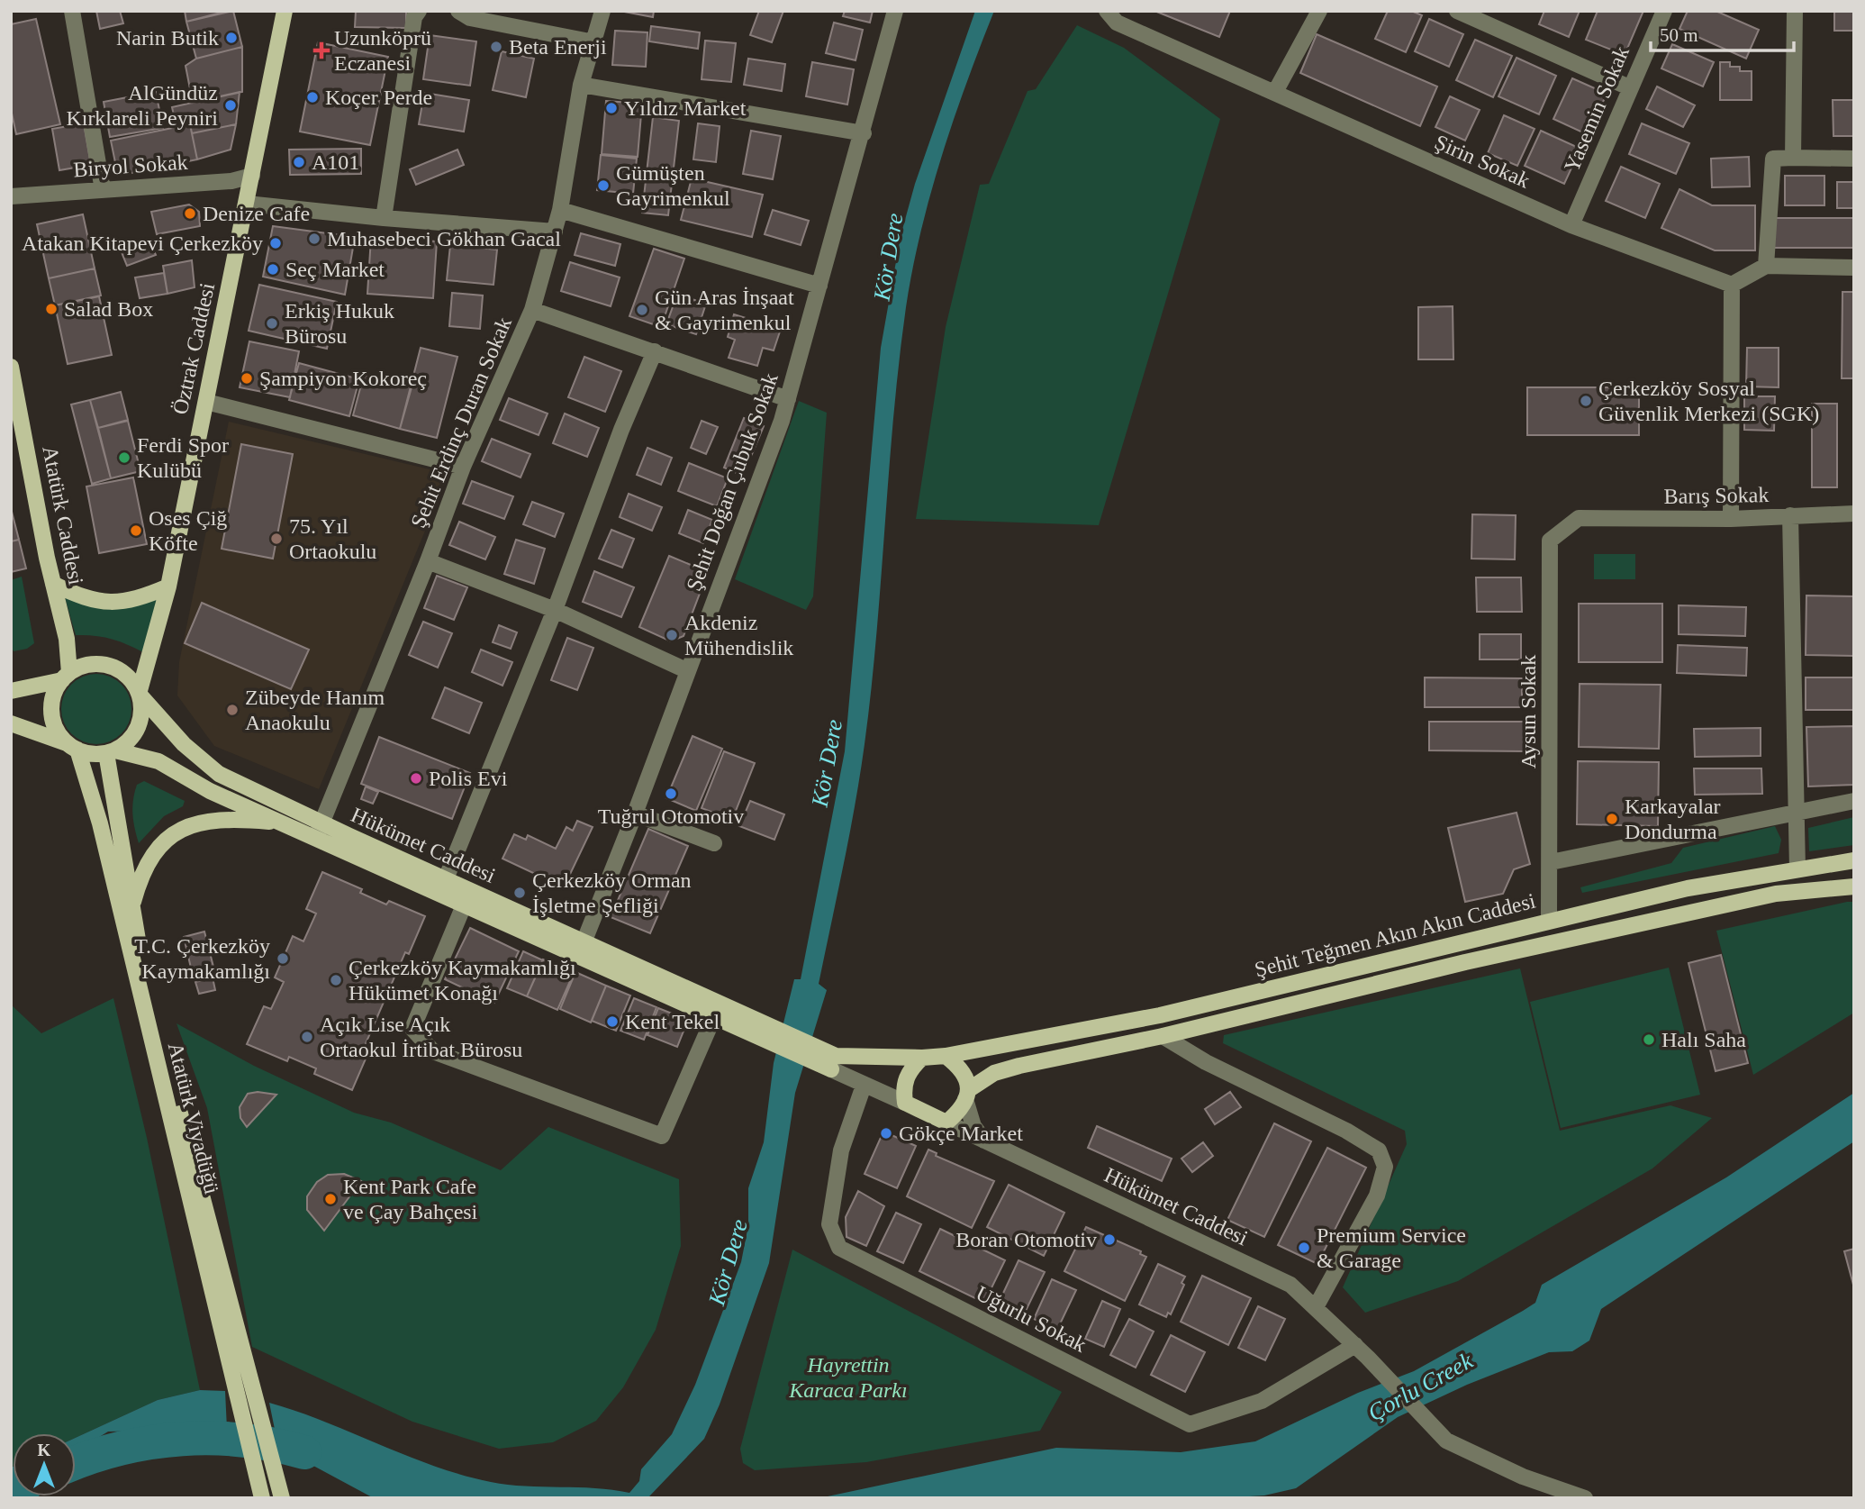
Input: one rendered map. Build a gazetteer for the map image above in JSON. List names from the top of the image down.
{
  "streets": {
    "main road": [
      "Öztrak Caddesi",
      "Atatürk Caddesi",
      "Hükümet Caddesi",
      "Şehit Teğmen Akın Akın Caddesi",
      "Atatürk Viyadüğü"
    ],
    "street": [
      "Yasemin Sokak",
      "Şirin Sokak",
      "Biryol Sokak",
      "Şehit Erdinç Duran Sokak",
      "Şehit Doğan Çubuk Sokak",
      "Barış Sokak",
      "Aysun Sokak",
      "Uğurlu Sokak"
    ]
  },
  "crossings": [
    ["Yasemin Sokak", "Şirin Sokak"],
    ["Biryol Sokak", "Öztrak Caddesi"],
    ["Öztrak Caddesi", "Atatürk Caddesi"],
    ["Öztrak Caddesi", "Hükümet Caddesi"],
    ["Öztrak Caddesi", "Atatürk Viyadüğü"],
    ["Şehit Erdinç Duran Sokak", "Hükümet Caddesi"],
    ["Şehit Doğan Çubuk Sokak", "Hükümet Caddesi"],
    ["Barış Sokak", "Aysun Sokak"],
    ["Atatürk Caddesi", "Hükümet Caddesi"],
    ["Atatürk Caddesi", "Atatürk Viyadüğü"],
    ["Aysun Sokak", "Şehit Teğmen Akın Akın Caddesi"],
    ["Hükümet Caddesi", "Şehit Teğmen Akın Akın Caddesi"],
    ["Hükümet Caddesi", "Atatürk Viyadüğü"],
    ["Hükümet Caddesi", "Uğurlu Sokak"]
  ],
  "water": ["Kör Dere", "Çorlu Creek"],
  "parks": ["Hayrettin Karaca Parkı"],
  "places": {
    "other": [
      "Narin Butik",
      "Beta Enerji",
      "Koçer Perde",
      "AlGündüz Kırklareli Peyniri",
      "Yıldız Market",
      "A101",
      "Gümüşten Gayrimenkul",
      "Denize Cafe",
      "Muhasebeci Gökhan Gacal",
      "Atakan Kitapevi Çerkezköy",
      "Seç Market",
      "Salad Box",
      "Gün Aras İnşaat & Gayrimenkul",
      "Erkiş Hukuk Bürosu",
      "Şampiyon Kokoreç",
      "Çerkezköy Sosyal Güvenlik Merkezi (SGK)",
      "Ferdi Spor Kulübü",
      "Oses Çiğ Köfte",
      "75. Yıl Ortaokulu",
      "Akdeniz Mühendislik",
      "Zübeyde Hanım Anaokulu",
      "Polis Evi",
      "Tuğrul Otomotiv",
      "Karkayalar Dondurma",
      "Çerkezköy Orman İşletme Şefliği",
      "T.C. Çerkezköy Kaymakamlığı",
      "Çerkezköy Kaymakamlığı Hükümet Konağı",
      "Kent Tekel",
      "Açık Lise Açık Ortaokul İrtibat Bürosu",
      "Halı Saha",
      "Gökçe Market",
      "Kent Park Cafe ve Çay Bahçesi",
      "Boran Otomotiv",
      "Premium Service & Garage"
    ],
    "health": ["Uzunköprü Eczanesi"]
  },
  "scale_bar": "50 m",
  "north": "top"
}
